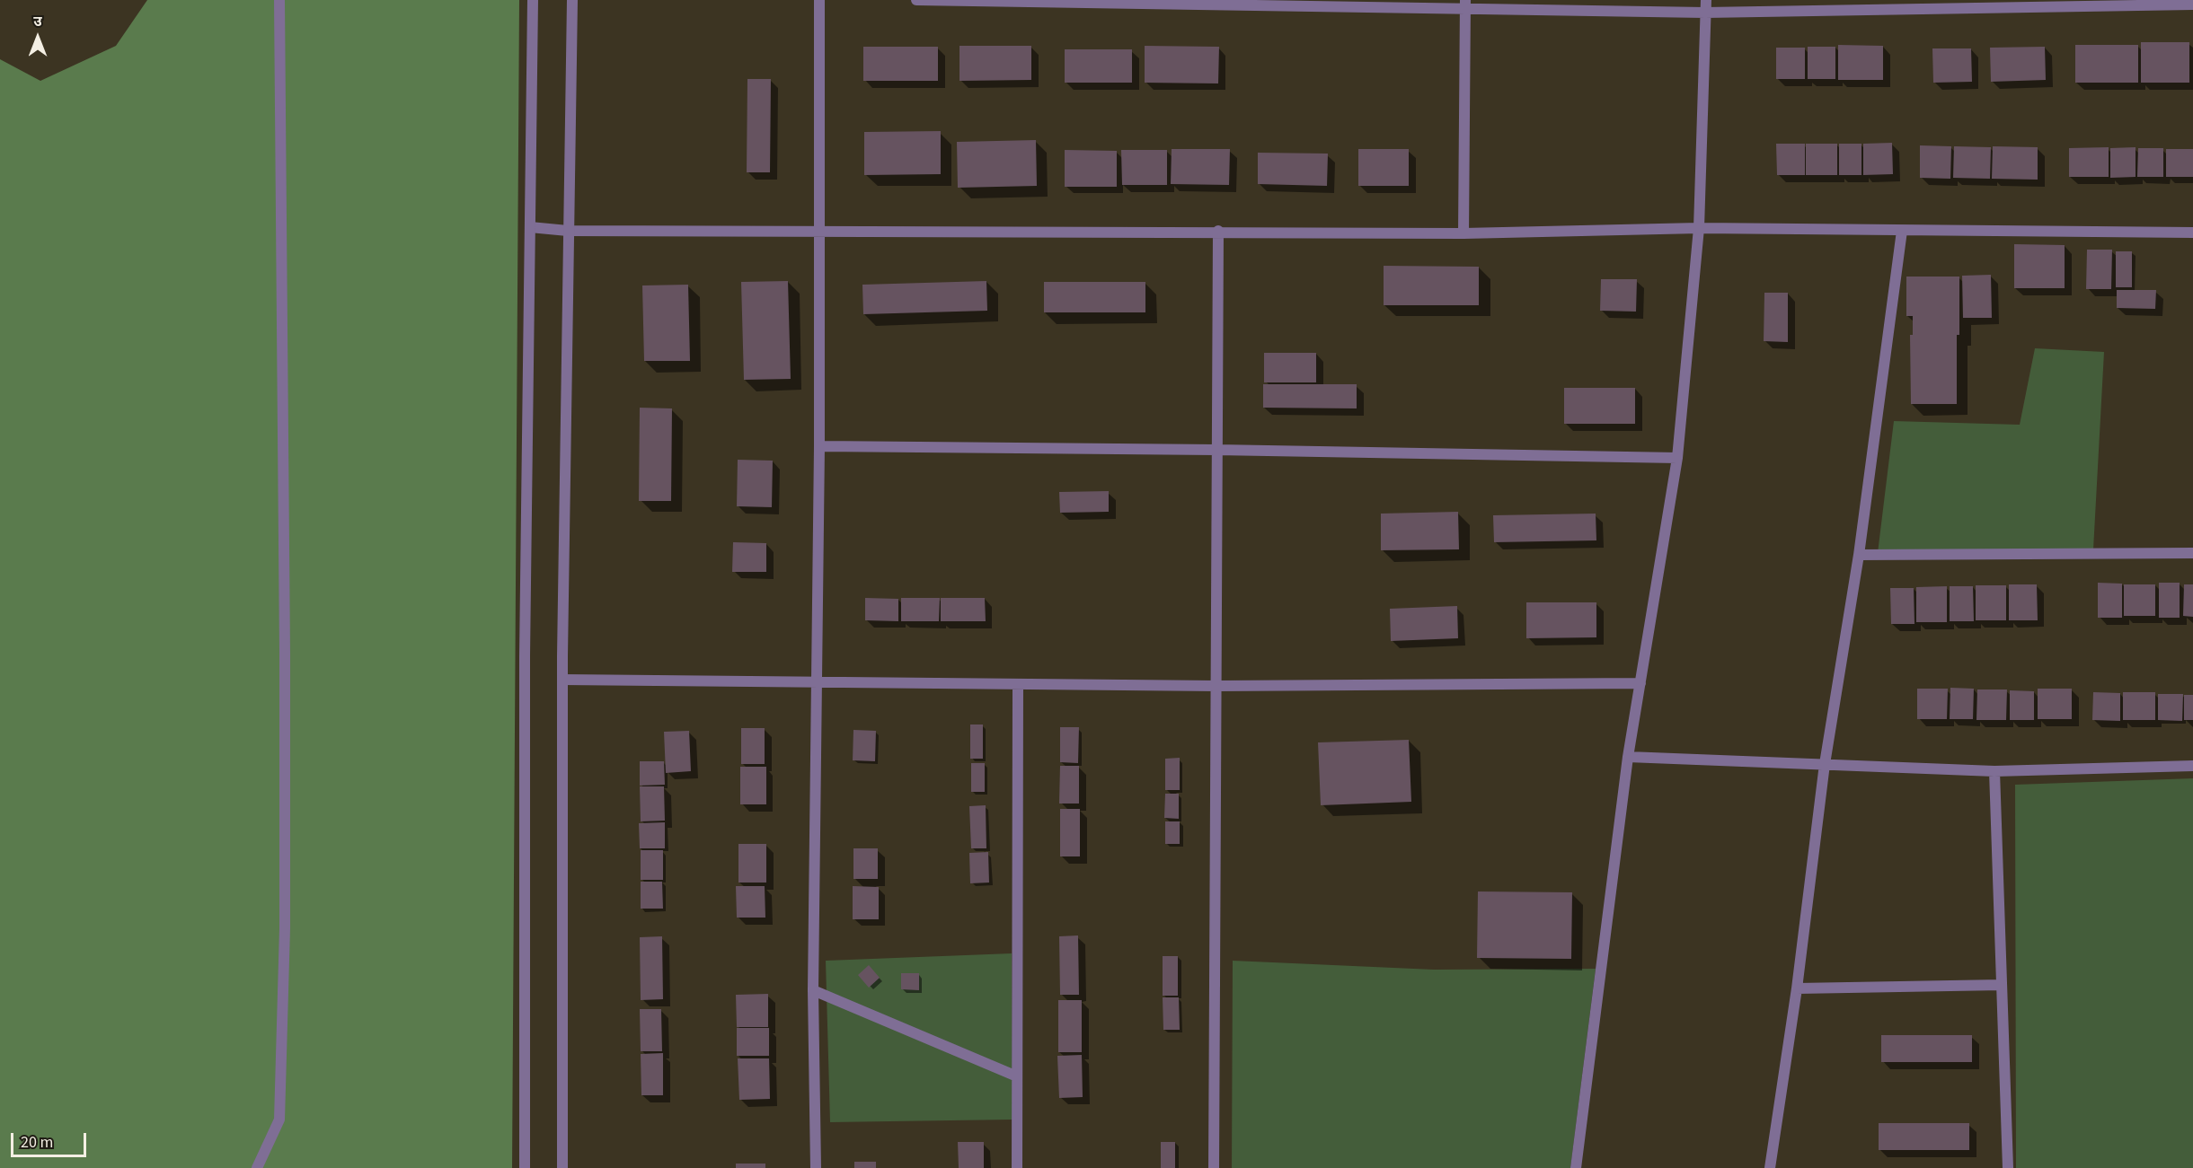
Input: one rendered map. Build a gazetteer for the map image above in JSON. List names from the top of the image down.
{
  "scale_bar": "20 m",
  "north": "top"
}
